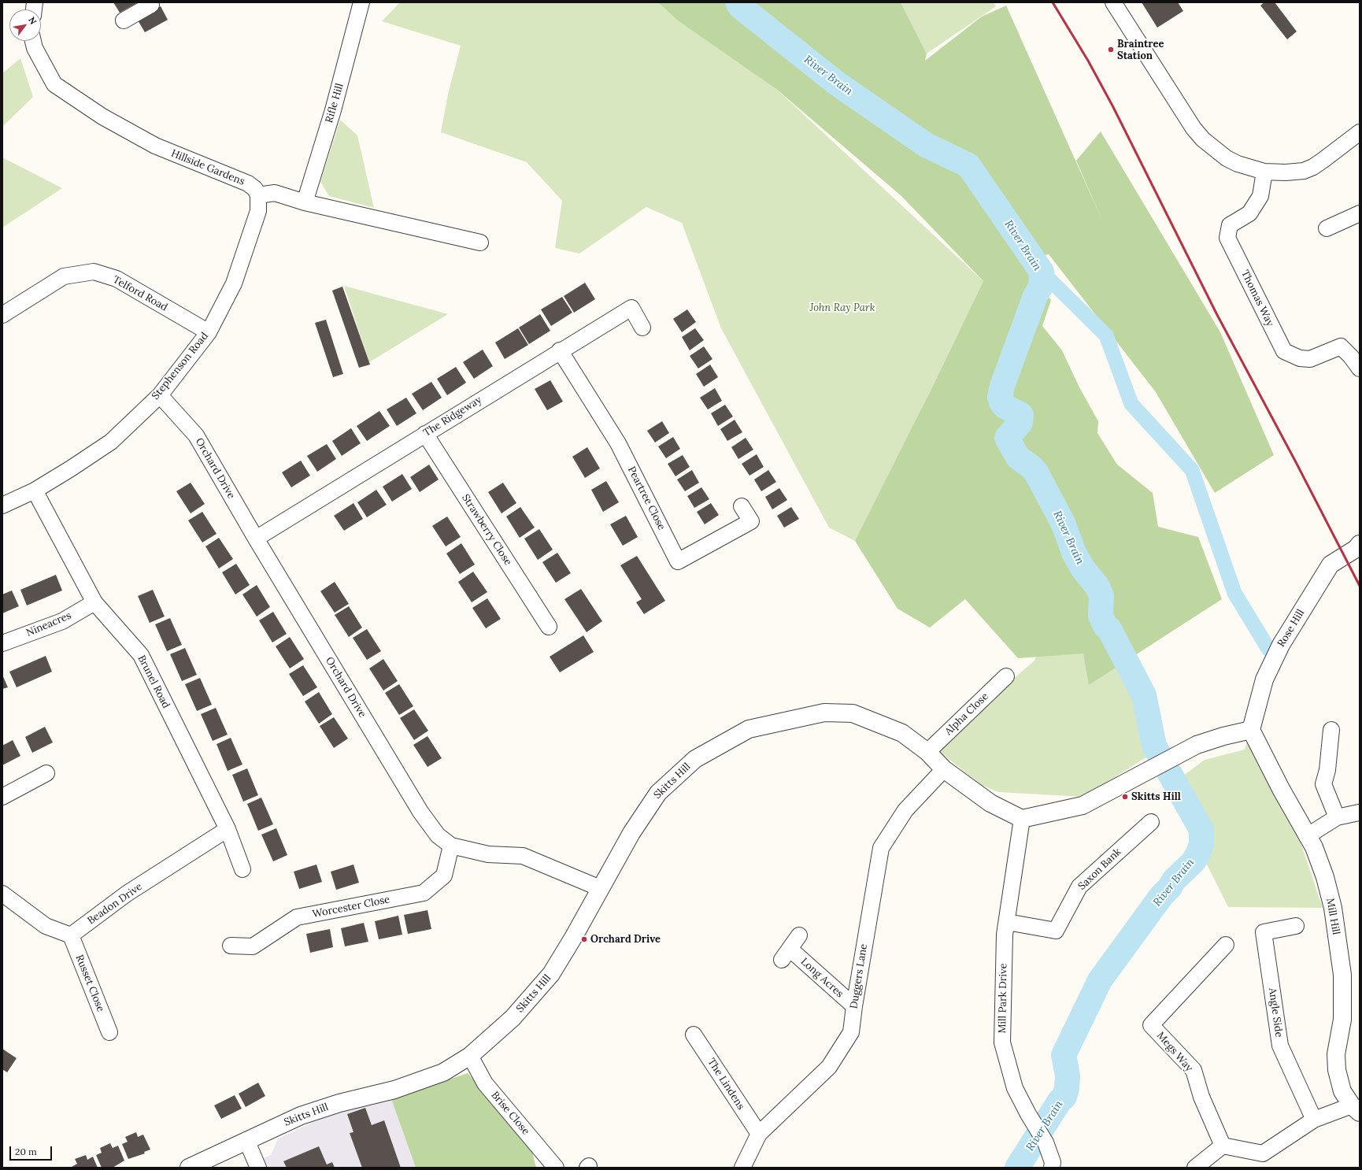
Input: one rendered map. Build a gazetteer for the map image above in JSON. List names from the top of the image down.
{
  "streets": {
    "street": [
      "Rifle Hill",
      "Hillside Gardens",
      "Telford Road",
      "Thomas Way",
      "Stephenson Road",
      "The Ridgeway",
      "Orchard Drive",
      "Peartree Close",
      "Strawberry Close",
      "Nineacres",
      "Rose Hill",
      "Brunel Road",
      "Alpha Close",
      "Skitts Hill",
      "Saxon Bank",
      "Beadon Drive",
      "Worcester Close",
      "Mill Hill",
      "Duggers Lane",
      "Long Acres",
      "Russet Close",
      "Mill Park Drive",
      "Angle Side",
      "Megs Way",
      "The Lindens",
      "Brise Close"
    ]
  },
  "crossings": [
    ["Hillside Gardens", "Stephenson Road"],
    ["Telford Road", "Stephenson Road"],
    ["Stephenson Road", "Orchard Drive"],
    ["Stephenson Road", "Brunel Road"],
    ["The Ridgeway", "Orchard Drive"],
    ["The Ridgeway", "Peartree Close"],
    ["The Ridgeway", "Strawberry Close"],
    ["Orchard Drive", "Skitts Hill"],
    ["Orchard Drive", "Worcester Close"],
    ["Nineacres", "Brunel Road"],
    ["Rose Hill", "Mill Hill"],
    ["Brunel Road", "Beadon Drive"],
    ["Alpha Close", "Skitts Hill"],
    ["Skitts Hill", "Duggers Lane"],
    ["Skitts Hill", "Mill Park Drive"],
    ["Skitts Hill", "Brise Close"],
    ["Saxon Bank", "Mill Park Drive"],
    ["Beadon Drive", "Russet Close"],
    ["Duggers Lane", "Long Acres"],
    ["Duggers Lane", "The Lindens"]
  ],
  "water": ["River Brain"],
  "parks": ["John Ray Park"],
  "places": ["Braintree Station", "Skitts Hill", "Orchard Drive"],
  "scale_bar": "20 m",
  "north": "top right"
}
